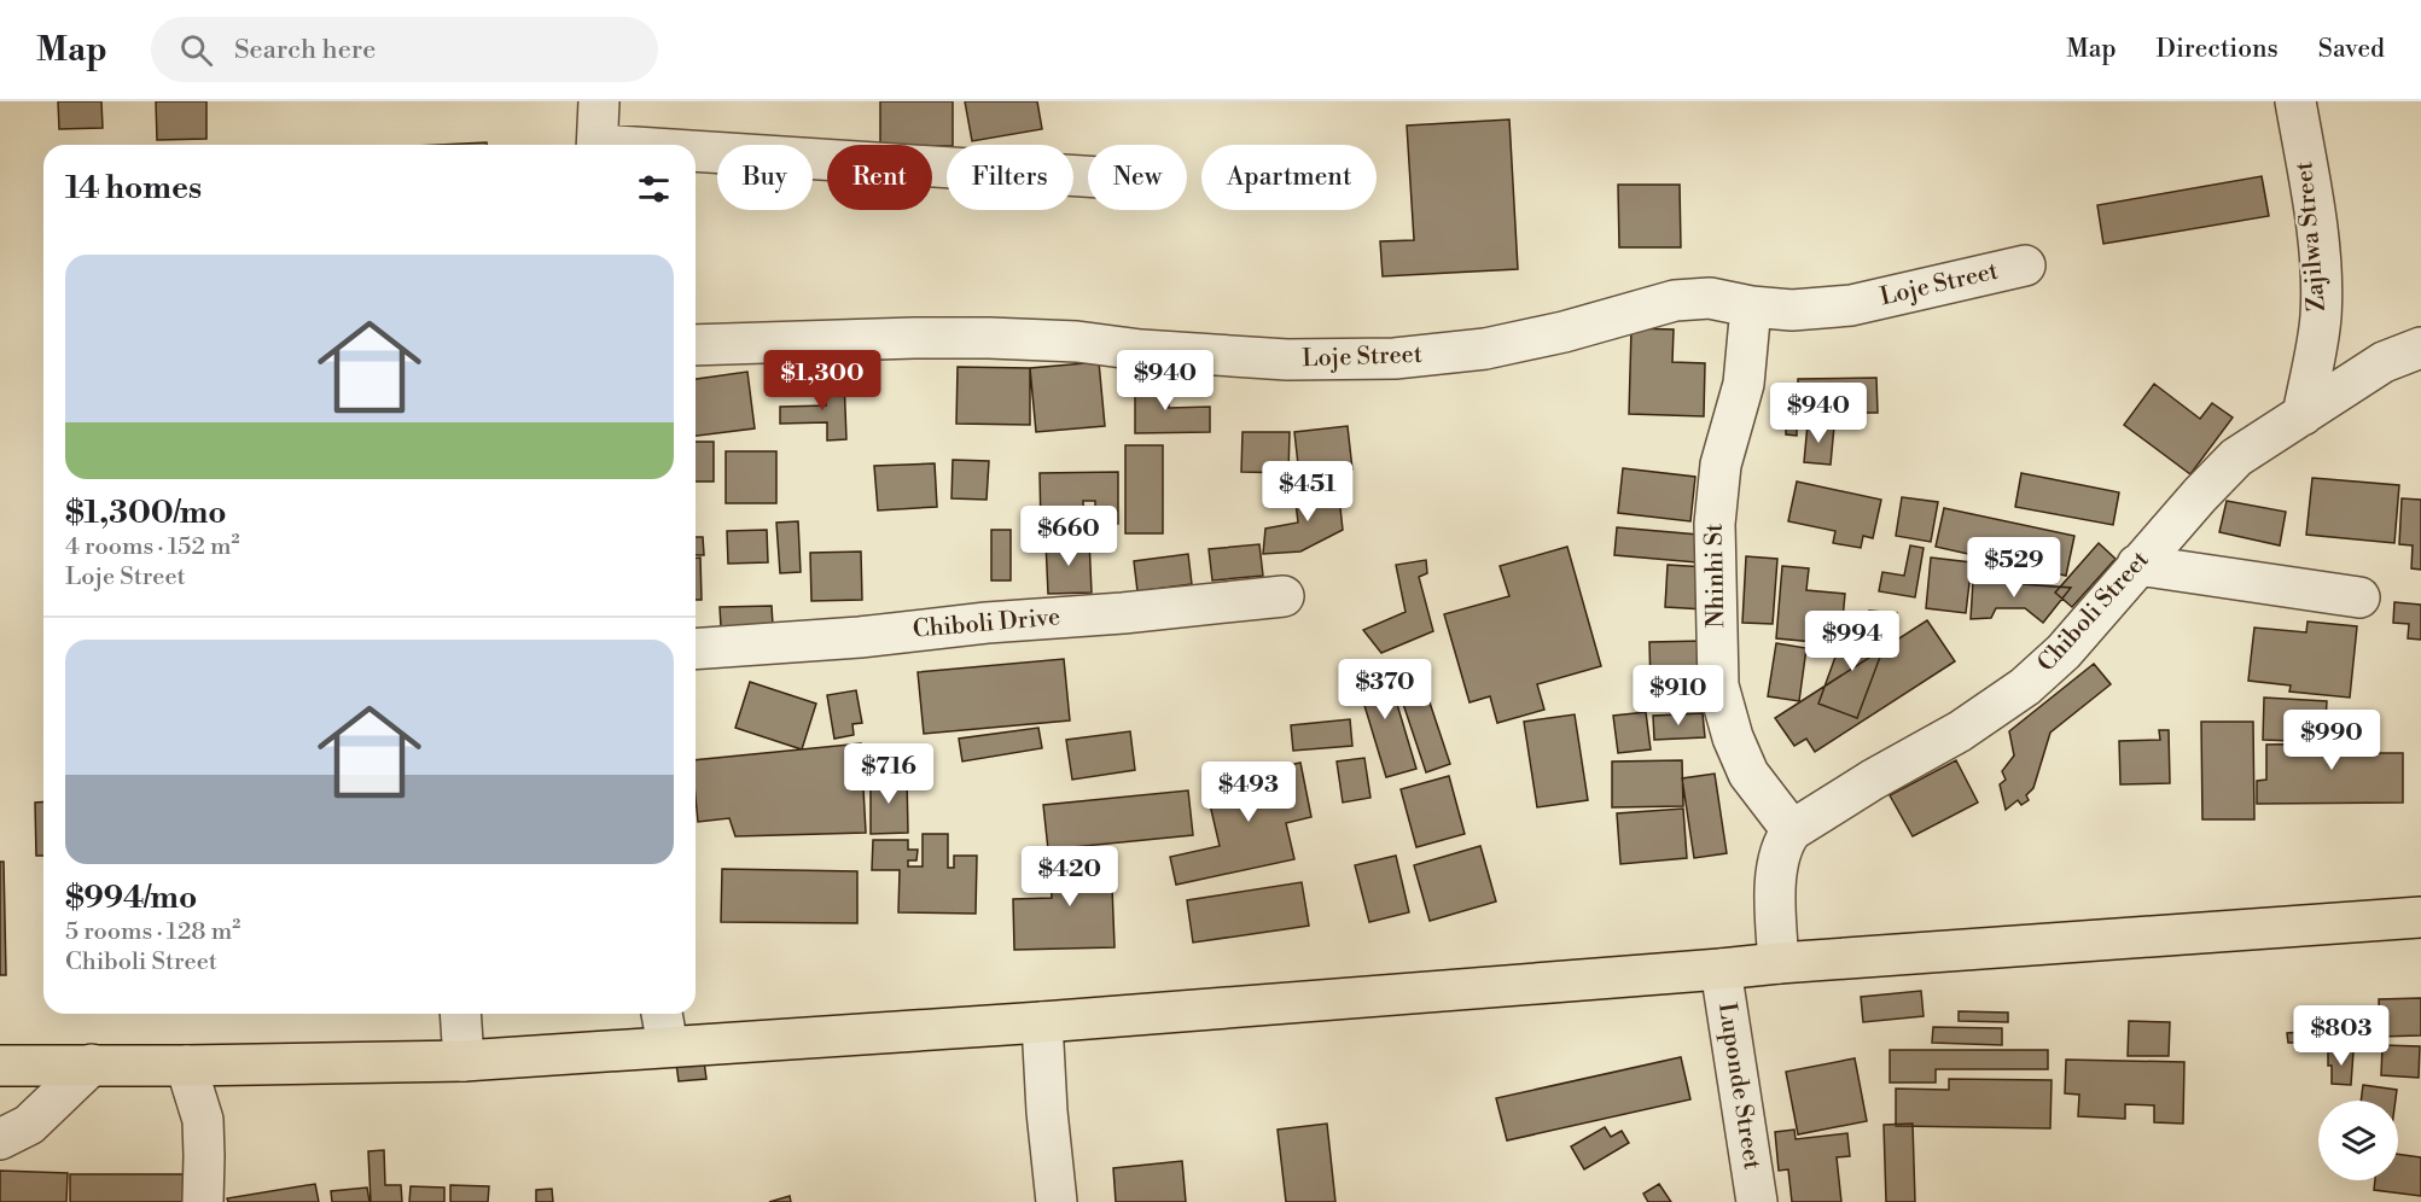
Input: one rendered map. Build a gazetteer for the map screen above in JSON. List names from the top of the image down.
{
  "streets": {
    "street": [
      "Zajilwa Street",
      "Loje Street",
      "Nhinhi St",
      "Chiboli Street",
      "Chiboli Drive",
      "Luponde Street"
    ]
  },
  "crossings": [
    ["Zajilwa Street", "Chiboli Street"],
    ["Loje Street", "Nhinhi St"],
    ["Nhinhi St", "Chiboli Street"]
  ],
  "page": {
    "header": "Map",
    "search": "Search here",
    "nav": ["Map", "Directions", "Saved"],
    "chip": [
      "Buy",
      "Rent",
      "Filters",
      "New",
      "Apartment"
    ],
    "heading": "14 homes",
    "list": [
      {
        "name": "$1,300/mo",
        "note": "4 rooms · 152 m² · Loje Street"
      },
      {
        "name": "$994/mo",
        "note": "5 rooms · 128 m² · Chiboli Street"
      }
    ],
    "price": [
      "$1,300",
      "$940",
      "$940",
      "$451",
      "$660",
      "$529",
      "$994",
      "$370",
      "$910",
      "$990",
      "$716",
      "$493",
      "$420",
      "$803"
    ]
  }
}
